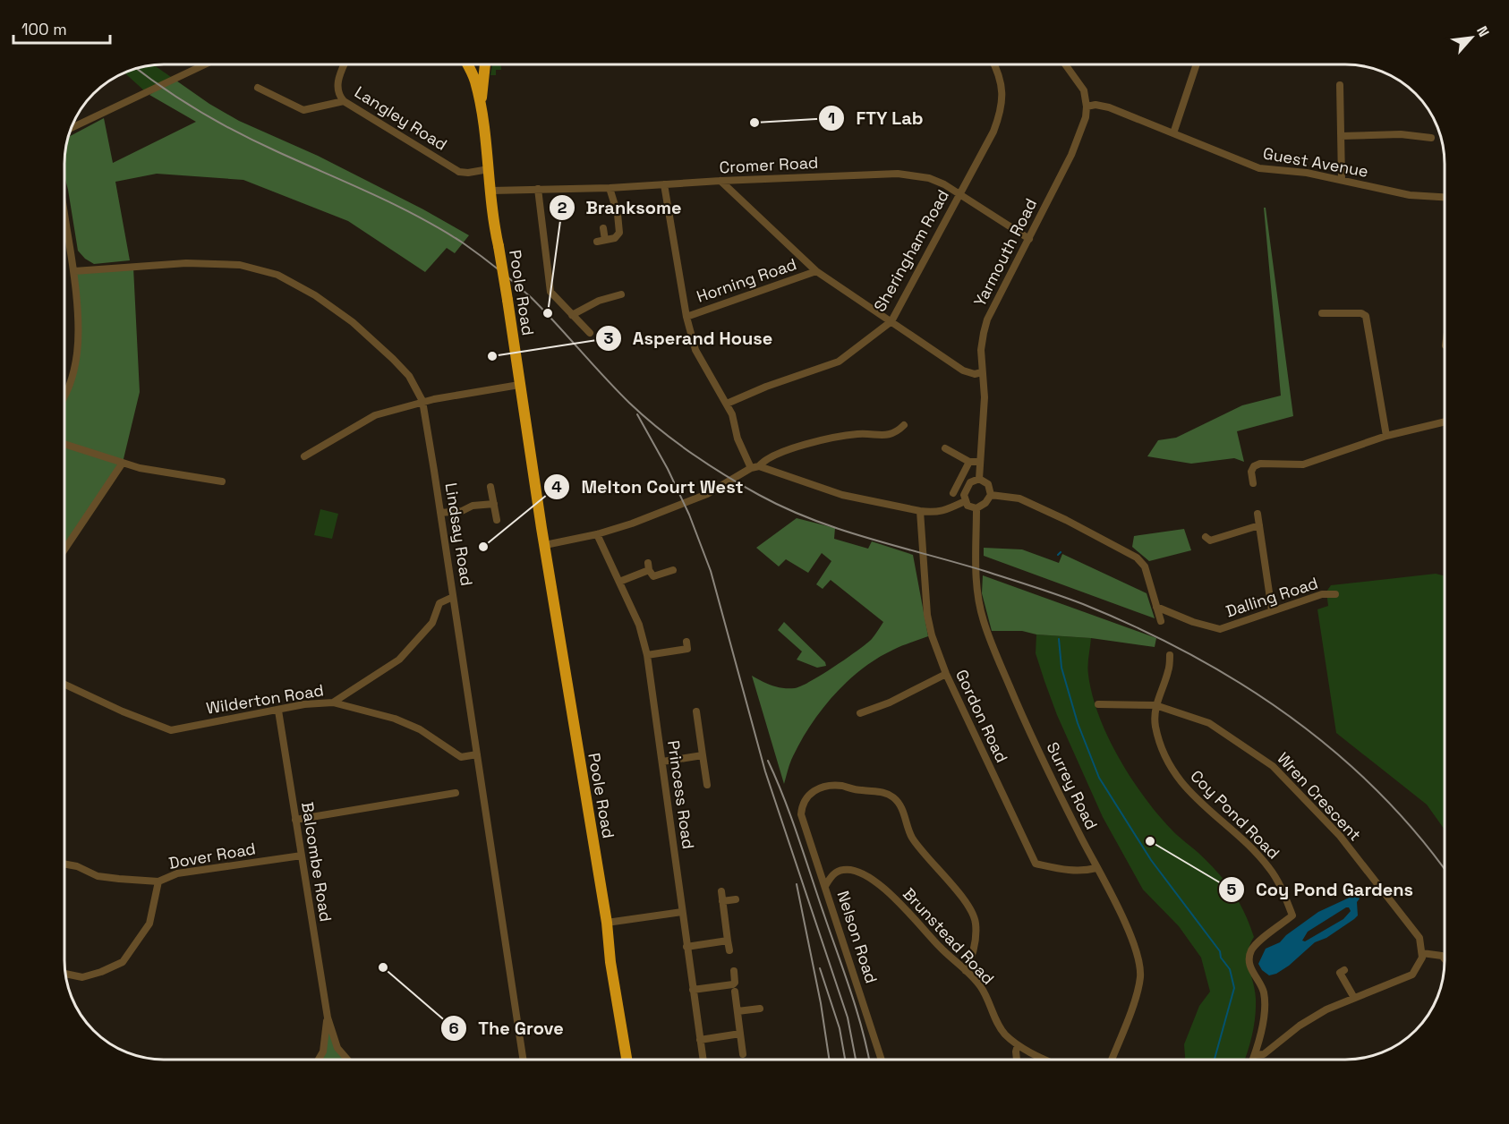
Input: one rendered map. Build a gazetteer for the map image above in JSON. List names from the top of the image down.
{
  "streets": {
    "highway": ["Poole Road"],
    "street": [
      "Langley Road",
      "Guest Avenue",
      "Cromer Road",
      "Sheringham Road",
      "Yarmouth Road",
      "Horning Road",
      "Lindsay Road",
      "Dalling Road",
      "Wilderton Road",
      "Gordon Road",
      "Surrey Road",
      "Princess Road",
      "Wren Crescent",
      "Coy Pond Road",
      "Dover Road",
      "Balcombe Road",
      "Brunstead Road",
      "Nelson Road"
    ]
  },
  "crossings": [
    ["Langley Road", "Poole Road"],
    ["Guest Avenue", "Yarmouth Road"],
    ["Cromer Road", "Sheringham Road"],
    ["Cromer Road", "Yarmouth Road"],
    ["Cromer Road", "Poole Road"],
    ["Yarmouth Road", "Surrey Road"],
    ["Lindsay Road", "Wilderton Road"],
    ["Wilderton Road", "Balcombe Road"],
    ["Gordon Road", "Surrey Road"],
    ["Wren Crescent", "Coy Pond Road"],
    ["Dover Road", "Balcombe Road"],
    ["Brunstead Road", "Nelson Road"]
  ],
  "places": [
    "FTY Lab",
    "Branksome",
    "Asperand House",
    "Melton Court West",
    "Coy Pond Gardens",
    "The Grove"
  ],
  "scale_bar": "100 m",
  "north": "top right"
}
